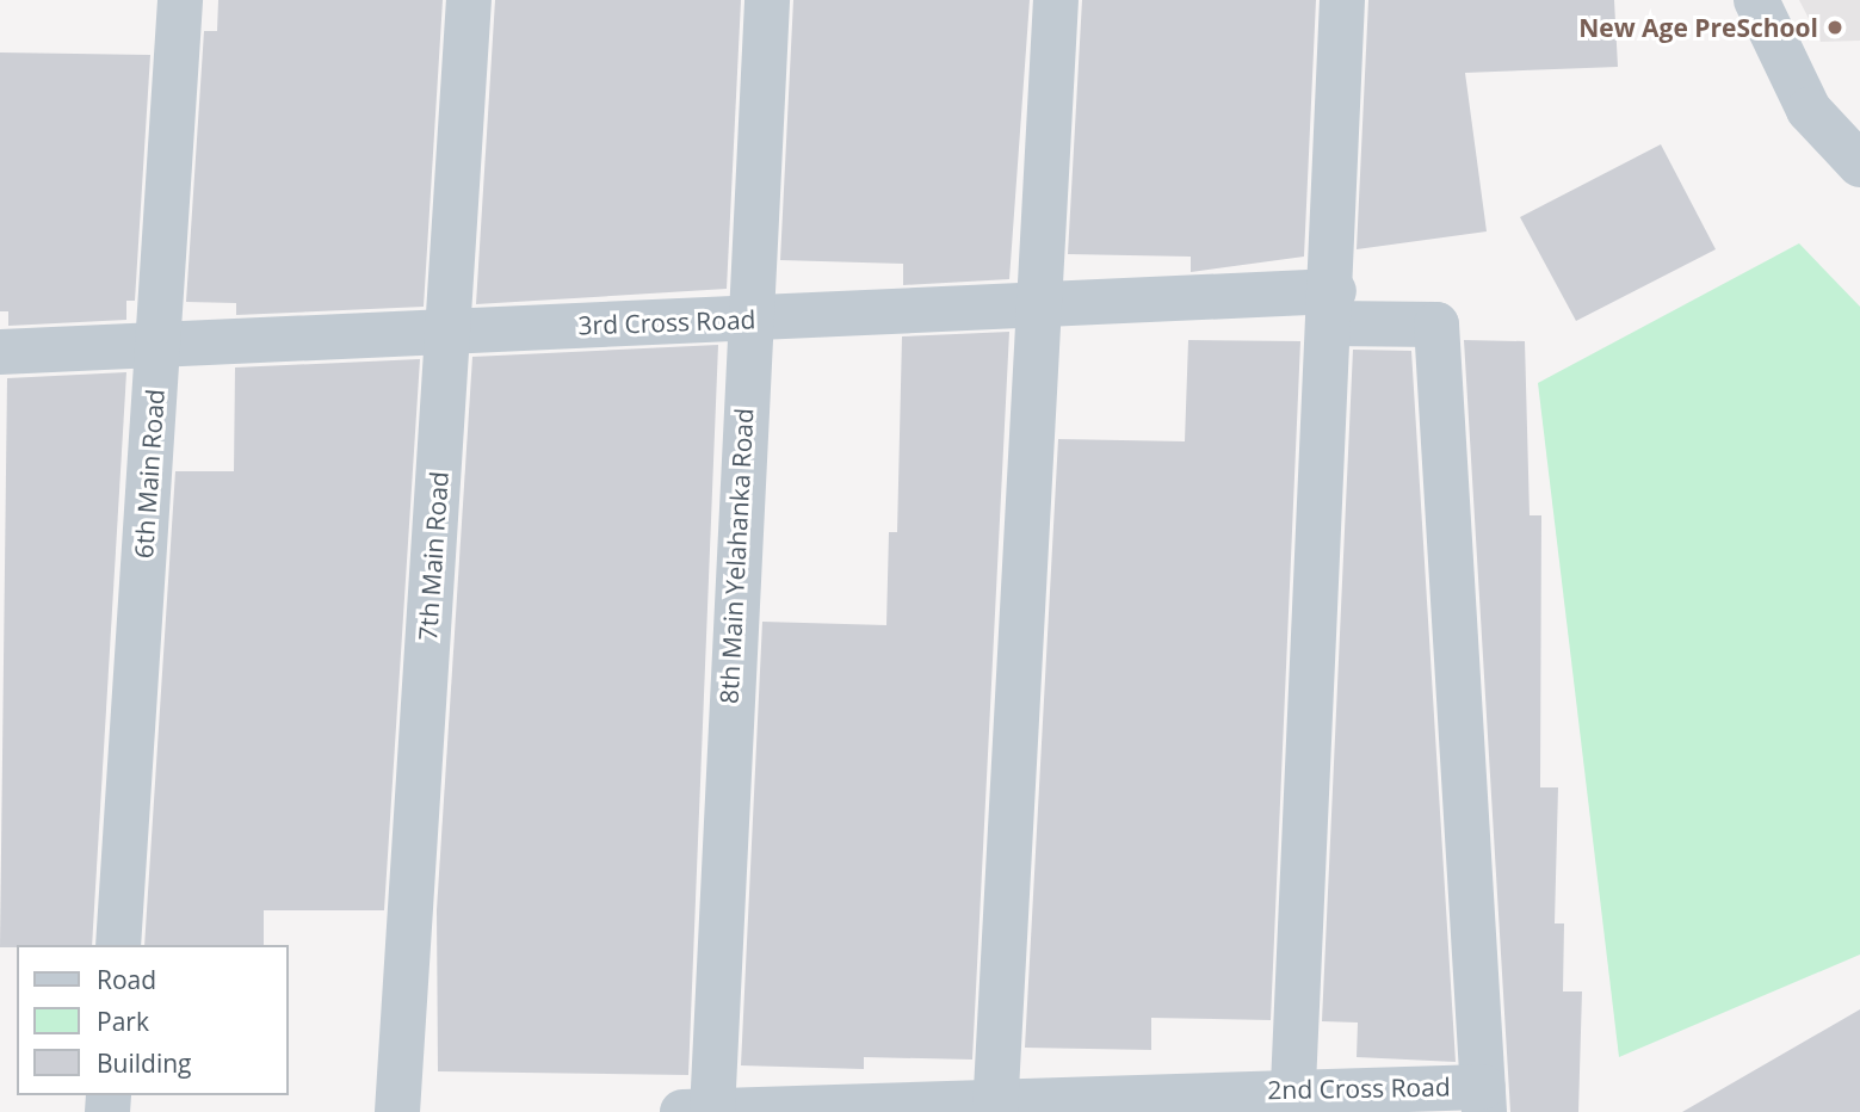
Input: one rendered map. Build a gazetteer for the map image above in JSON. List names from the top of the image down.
{
  "streets": {
    "street": [
      "3rd Cross Road",
      "6th Main Road",
      "7th Main Road",
      "8th Main Yelahanka Road",
      "2nd Cross Road"
    ]
  },
  "crossings": [
    ["3rd Cross Road", "6th Main Road"],
    ["3rd Cross Road", "7th Main Road"],
    ["3rd Cross Road", "8th Main Yelahanka Road"],
    ["3rd Cross Road", "2nd Cross Road"],
    ["8th Main Yelahanka Road", "2nd Cross Road"]
  ],
  "places": ["New Age PreSchool"],
  "legend": ["Road", "Park", "Building"]
}
